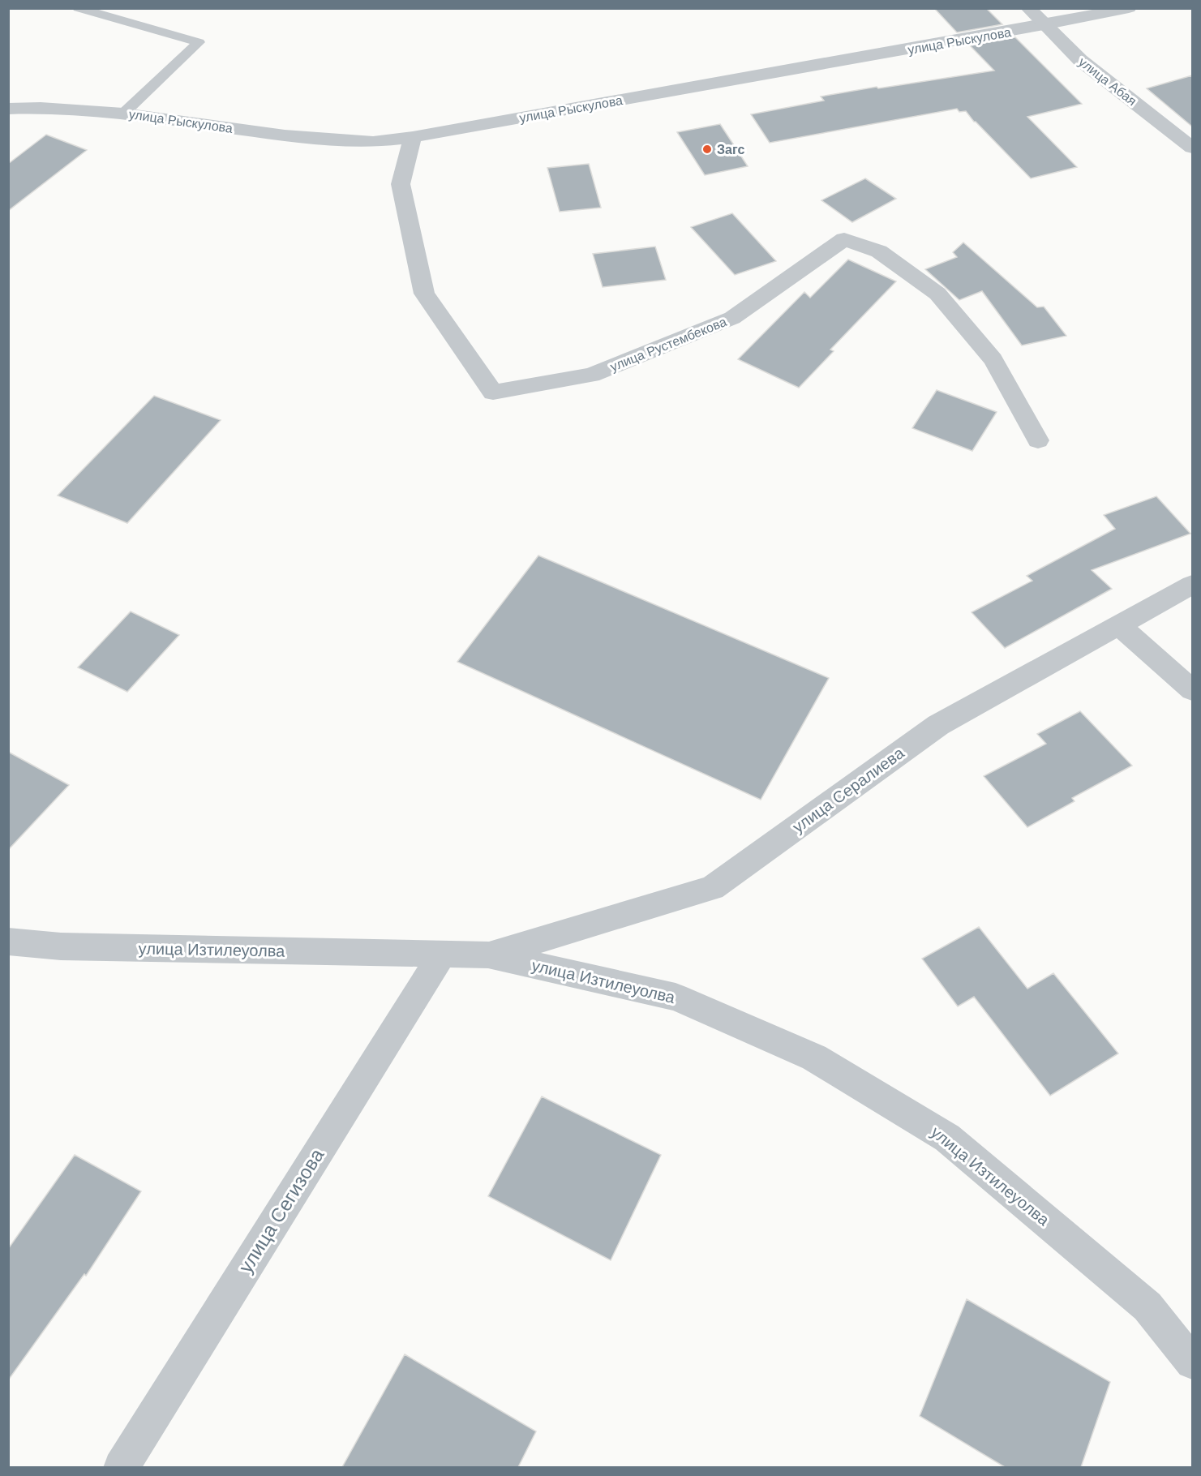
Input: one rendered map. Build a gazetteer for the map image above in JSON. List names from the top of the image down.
{
  "streets": {
    "street": [
      "улица Рыскулова",
      "улица Абая",
      "улица Рустембекова",
      "улица Сералиева",
      "улица Изтилеуолва",
      "улица Сегизова"
    ]
  },
  "crossings": [
    ["улица Рыскулова", "улица Абая"],
    ["улица Рыскулова", "улица Рустембекова"],
    ["улица Сералиева", "улица Изтилеуолва"],
    ["улица Изтилеуолва", "улица Сегизова"]
  ],
  "places": ["Загс"]
}
